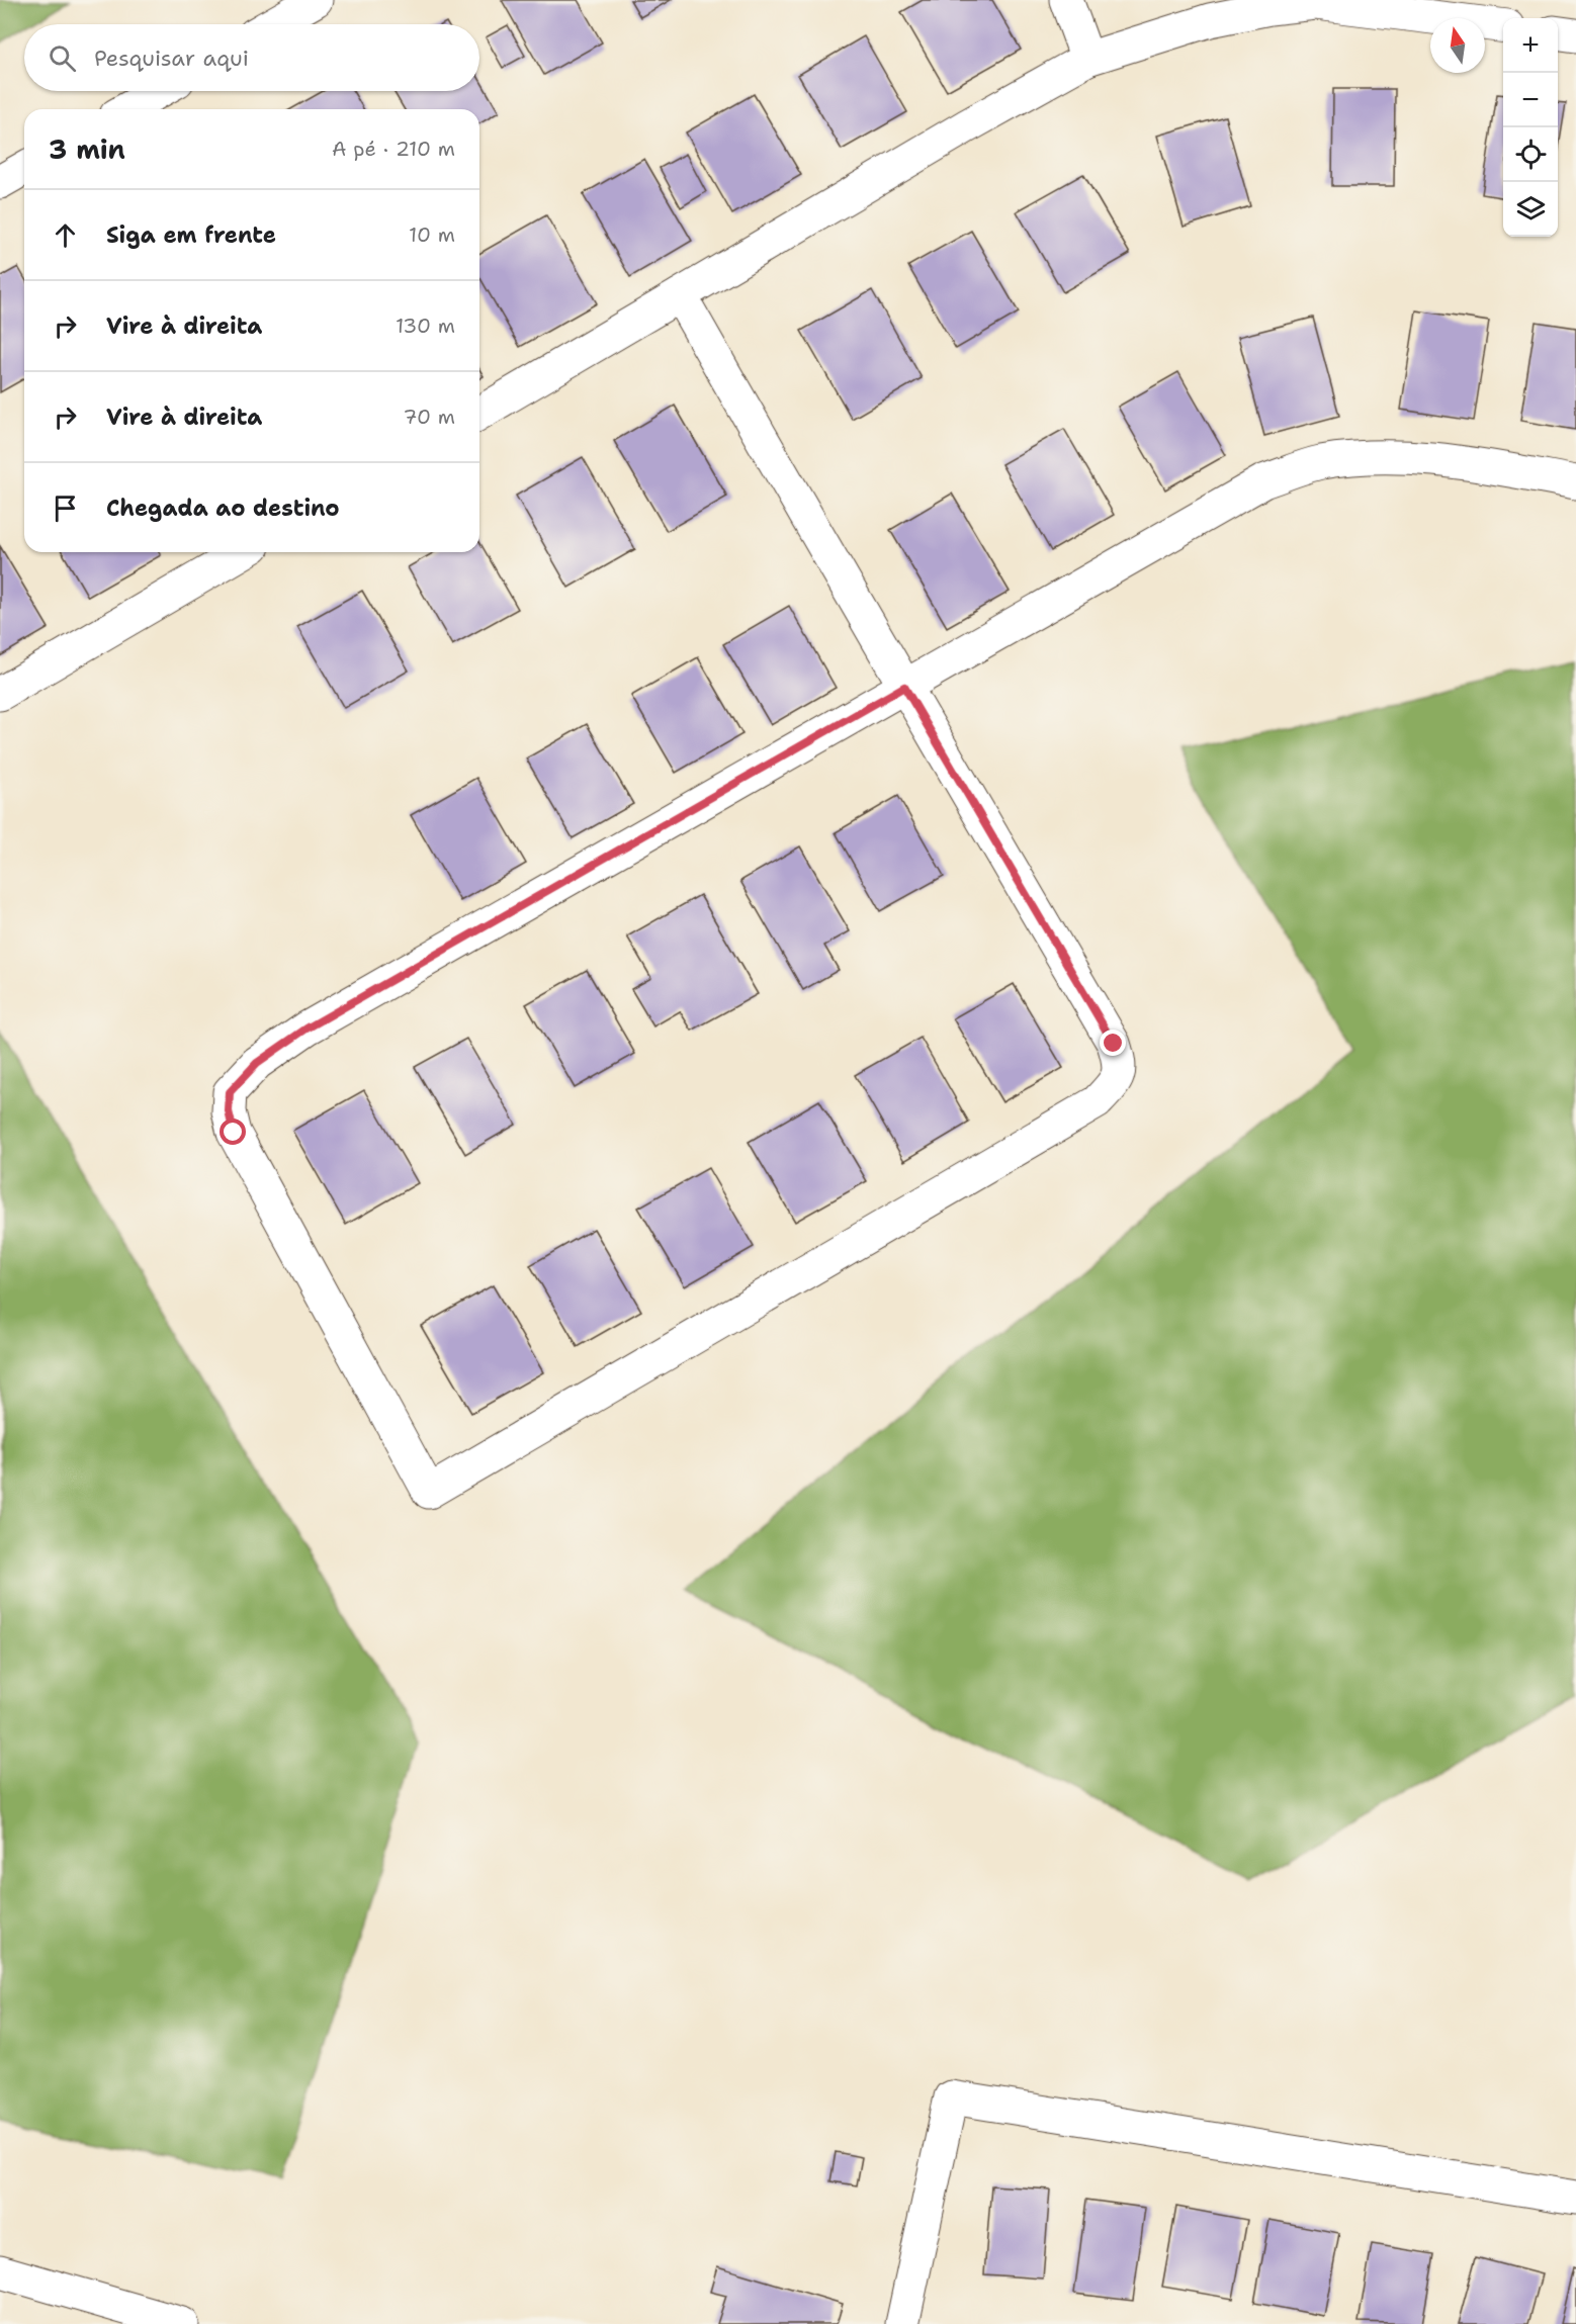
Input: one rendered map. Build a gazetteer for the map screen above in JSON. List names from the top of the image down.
{
  "north": "top",
  "page": {
    "map_buttons": ["+", "−"],
    "search": "Pesquisar aqui",
    "heading": ["3 min", "A pé · 210 m"],
    "list": [
      ["Siga em frente", "10 m"],
      ["Vire à direita", "130 m"],
      ["Vire à direita", "70 m"],
      "Chegada ao destino"
    ]
  }
}
